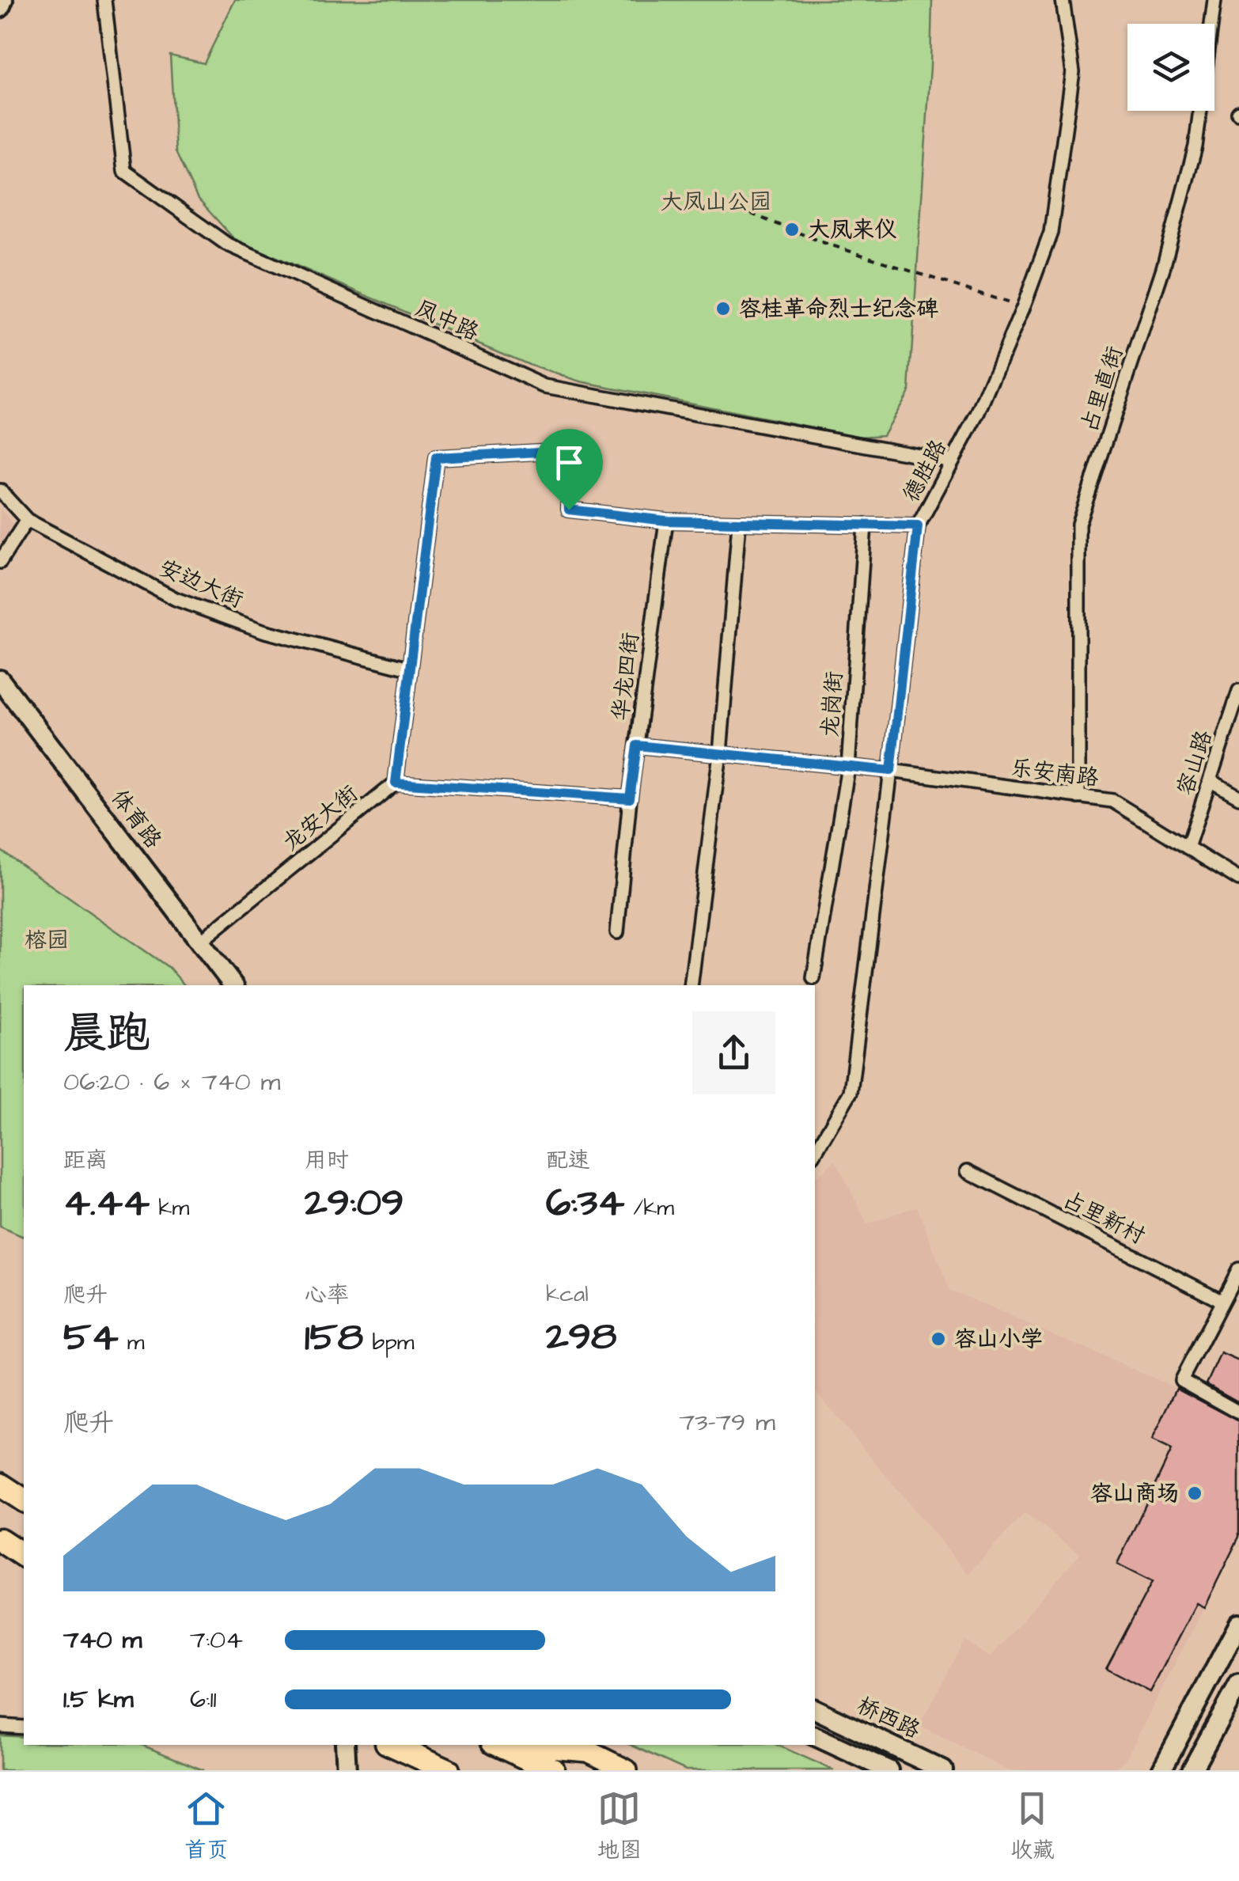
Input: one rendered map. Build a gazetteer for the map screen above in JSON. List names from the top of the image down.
{
  "streets": {
    "main road": ["体育路", "桥西路"],
    "street": [
      "凤中路",
      "占里直街",
      "德胜路",
      "安边大街",
      "华龙四街",
      "龙岗街",
      "容山路",
      "乐安南路",
      "龙安大街",
      "占里新村"
    ]
  },
  "crossings": [
    ["凤中路", "德胜路"],
    ["占里直街", "乐安南路"],
    ["德胜路", "乐安南路"],
    ["华龙四街", "乐安南路"],
    ["龙岗街", "乐安南路"],
    ["容山路", "乐安南路"],
    ["龙安大街", "体育路"]
  ],
  "parks": ["大凤山公园", "榕园"],
  "places": [
    "大凤来仪",
    "容桂革命烈士纪念碑",
    "容山小学",
    "容山商场"
  ],
  "page": {
    "heading": ["晨跑", "06:20 · 6 × 740 m"],
    "stats": [
      ["距离", "4.44 km"],
      ["用时", "29:09"],
      ["配速", "6:34 /km"],
      ["爬升", "54 m"],
      ["心率", "158 bpm"],
      ["kcal", "298"]
    ],
    "chart": ["爬升", "73–79 m"],
    "list": [
      {
        "name": "740 m",
        "note": "7:04"
      },
      {
        "name": "1.5 km",
        "note": "6:11"
      }
    ],
    "tabs": ["首页", "地图", "收藏"]
  }
}
